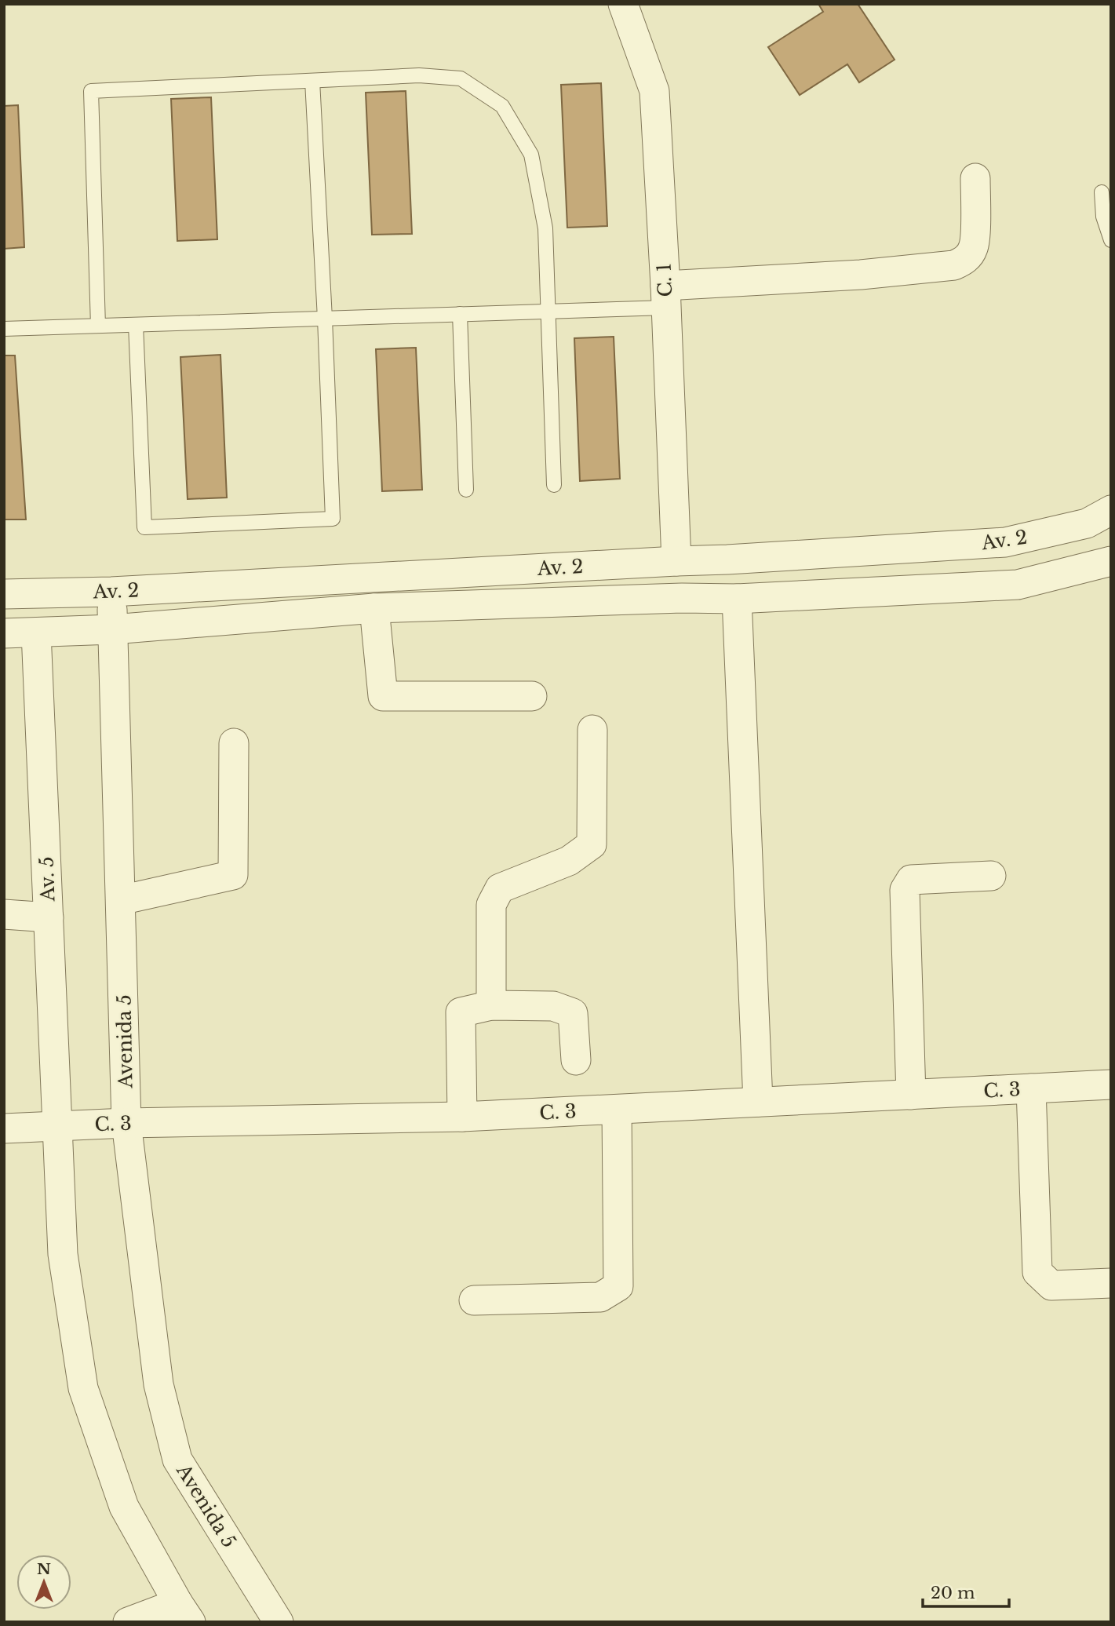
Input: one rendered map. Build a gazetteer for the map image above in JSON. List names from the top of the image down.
{
  "streets": {
    "street": [
      "C. 1",
      "Av. 2",
      "Av. 5",
      "Avenida 5",
      "C. 3"
    ]
  },
  "crossings": [
    ["C. 1", "Av. 2"],
    ["Av. 2", "Av. 5"],
    ["Av. 2", "Avenida 5"],
    ["Av. 5", "C. 3"],
    ["Avenida 5", "C. 3"]
  ],
  "scale_bar": "20 m",
  "north": "top"
}
